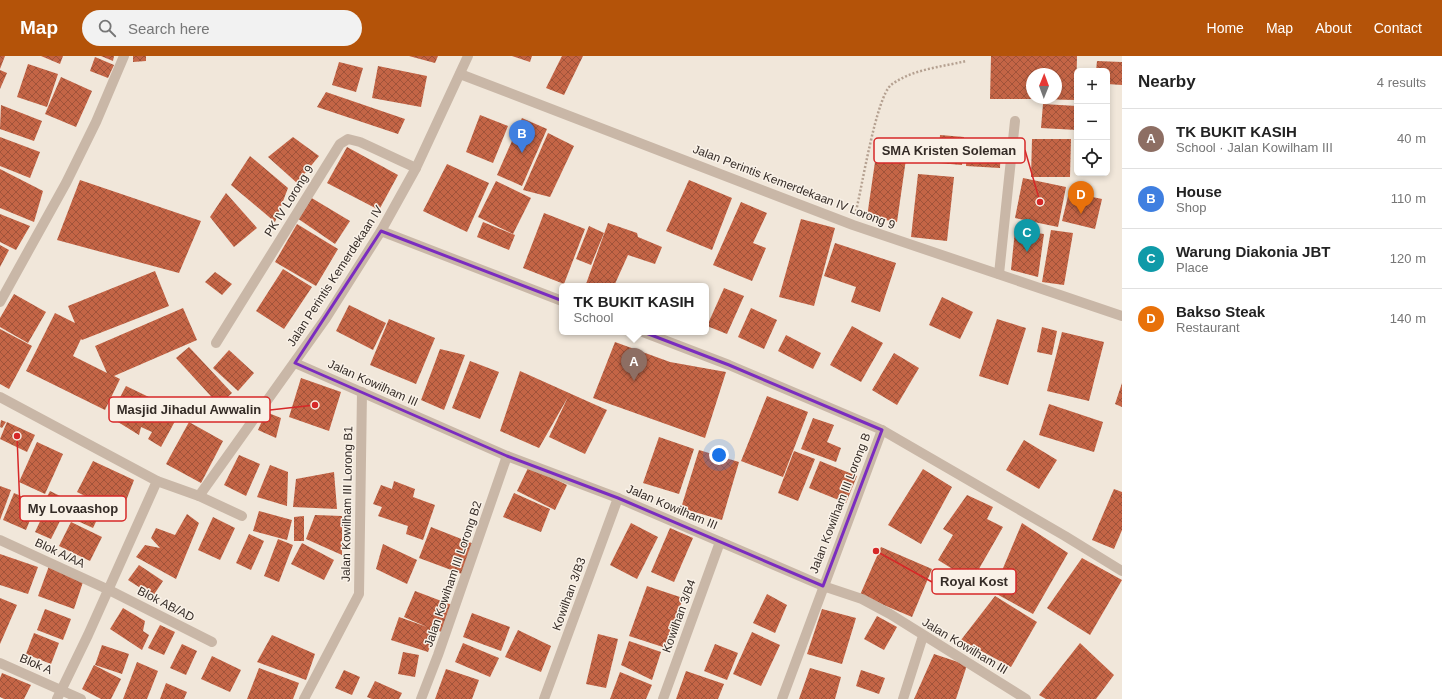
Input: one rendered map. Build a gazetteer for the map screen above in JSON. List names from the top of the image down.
{
  "streets": {
    "street": [
      "Jalan Perintis Kemerdekaan IV Lorong 9",
      "PK IV Lorong 9",
      "Jalan Perintis Kemerdekaan IV",
      "Jalan Kowilham III",
      "Jalan Kowilham III Lorong B",
      "Jalan Kowilham III Lorong B1",
      "Blok A/AA",
      "Jalan Kowiham III Lorong B2",
      "Kowilhan 3/B3",
      "Blok AB/AD",
      "Kowilhan 3/B4",
      "Blok A"
    ]
  },
  "crossings": [
    ["Jalan Perintis Kemerdekaan IV Lorong 9", "Jalan Perintis Kemerdekaan IV"],
    ["PK IV Lorong 9", "Jalan Perintis Kemerdekaan IV"],
    ["Jalan Perintis Kemerdekaan IV", "Jalan Kowilham III"],
    ["Jalan Kowilham III", "Jalan Kowilham III Lorong B"],
    ["Jalan Kowilham III", "Jalan Kowilham III Lorong B1"],
    ["Jalan Kowilham III", "Jalan Kowiham III Lorong B2"],
    ["Jalan Kowilham III", "Kowilhan 3/B3"],
    ["Jalan Kowilham III", "Kowilhan 3/B4"],
    ["Blok A/AA", "Blok AB/AD"]
  ],
  "places": [
    "SMA Kristen Soleman",
    "Masjid Jihadul Awwalin",
    "My Lovaashop",
    "Royal Kost"
  ],
  "north": "top",
  "page": {
    "header": "Map",
    "search": "Search here",
    "nav": [
      "Home",
      "Map",
      "About",
      "Contact"
    ],
    "heading": ["Nearby", "4 results"],
    "map_buttons": ["+", "−"],
    "list": [
      {
        "mark": "A",
        "name": "TK BUKIT KASIH",
        "note": "School · Jalan Kowilham III",
        "value": "40 m"
      },
      {
        "mark": "B",
        "name": "House",
        "note": "Shop",
        "value": "110 m"
      },
      {
        "mark": "C",
        "name": "Warung Diakonia JBT",
        "note": "Place",
        "value": "120 m"
      },
      {
        "mark": "D",
        "name": "Bakso Steak",
        "note": "Restaurant",
        "value": "140 m"
      }
    ],
    "pins": [
      "B",
      "D",
      "C",
      "A"
    ],
    "popup": ["TK BUKIT KASIH", "School"]
  }
}
